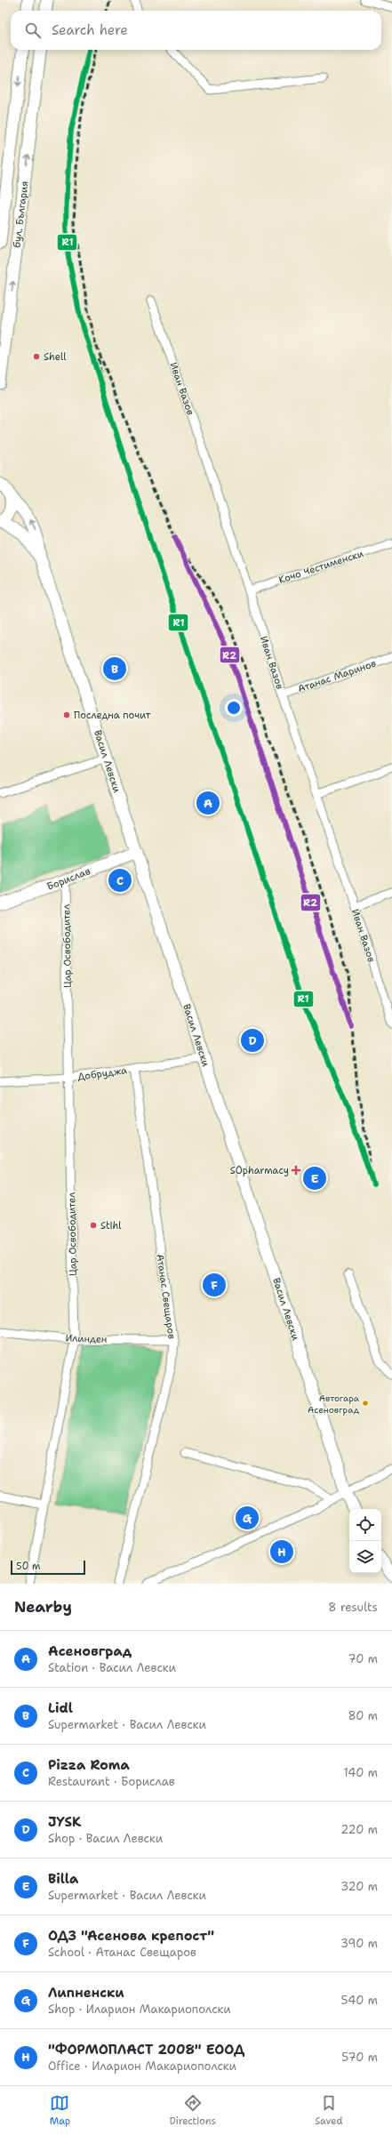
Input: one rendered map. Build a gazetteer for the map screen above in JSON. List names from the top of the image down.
{
  "streets": {
    "main road": ["бул. България", "Васил Левски", "Борислав"],
    "street": [
      "Иван Вазов",
      "Кочо Честименски",
      "Атанас Маринов",
      "Цар Освободител",
      "Добруджа",
      "Атанас Свещаров",
      "Илинден"
    ]
  },
  "crossings": [
    ["Иван Вазов", "Кочо Честименски"],
    ["Иван Вазов", "Атанас Маринов"],
    ["Васил Левски", "Борислав"],
    ["Васил Левски", "Добруджа"],
    ["Борислав", "Цар Освободител"],
    ["Цар Освободител", "Добруджа"],
    ["Цар Освободител", "Илинден"],
    ["Добруджа", "Атанас Свещаров"],
    ["Атанас Свещаров", "Илинден"]
  ],
  "places": {
    "other": [
      "Shell",
      "Последна почит",
      "Stihl",
      "Автогара Асеновград"
    ],
    "health": ["SOpharmacy"]
  },
  "lines": ["transit line R1", "transit line R2"],
  "scale_bar": "50 m",
  "page": {
    "search": "Search here",
    "pins": [
      "B",
      "A",
      "C",
      "D",
      "E",
      "F",
      "G",
      "H"
    ],
    "scale": "50 m",
    "heading": ["Nearby", "8 results"],
    "list": [
      {
        "mark": "A",
        "name": "Асеновград",
        "note": "Station · Васил Левски",
        "value": "70 m"
      },
      {
        "mark": "B",
        "name": "Lidl",
        "note": "Supermarket · Васил Левски",
        "value": "80 m"
      },
      {
        "mark": "C",
        "name": "Pizza Roma",
        "note": "Restaurant · Борислав",
        "value": "140 m"
      },
      {
        "mark": "D",
        "name": "JYSK",
        "note": "Shop · Васил Левски",
        "value": "220 m"
      },
      {
        "mark": "E",
        "name": "Billa",
        "note": "Supermarket · Васил Левски",
        "value": "320 m"
      },
      {
        "mark": "F",
        "name": "ОДЗ \"Асенова крепост\"",
        "note": "School · Атанас Свещаров",
        "value": "390 m"
      },
      {
        "mark": "G",
        "name": "Липненски",
        "note": "Shop · Иларион Макариополски",
        "value": "540 m"
      },
      {
        "mark": "H",
        "name": "\"ФОРМОПЛАСТ 2008\" ЕООД",
        "note": "Office · Иларион Макариополски",
        "value": "570 m"
      }
    ],
    "nav": ["Map", "Directions", "Saved"]
  }
}
